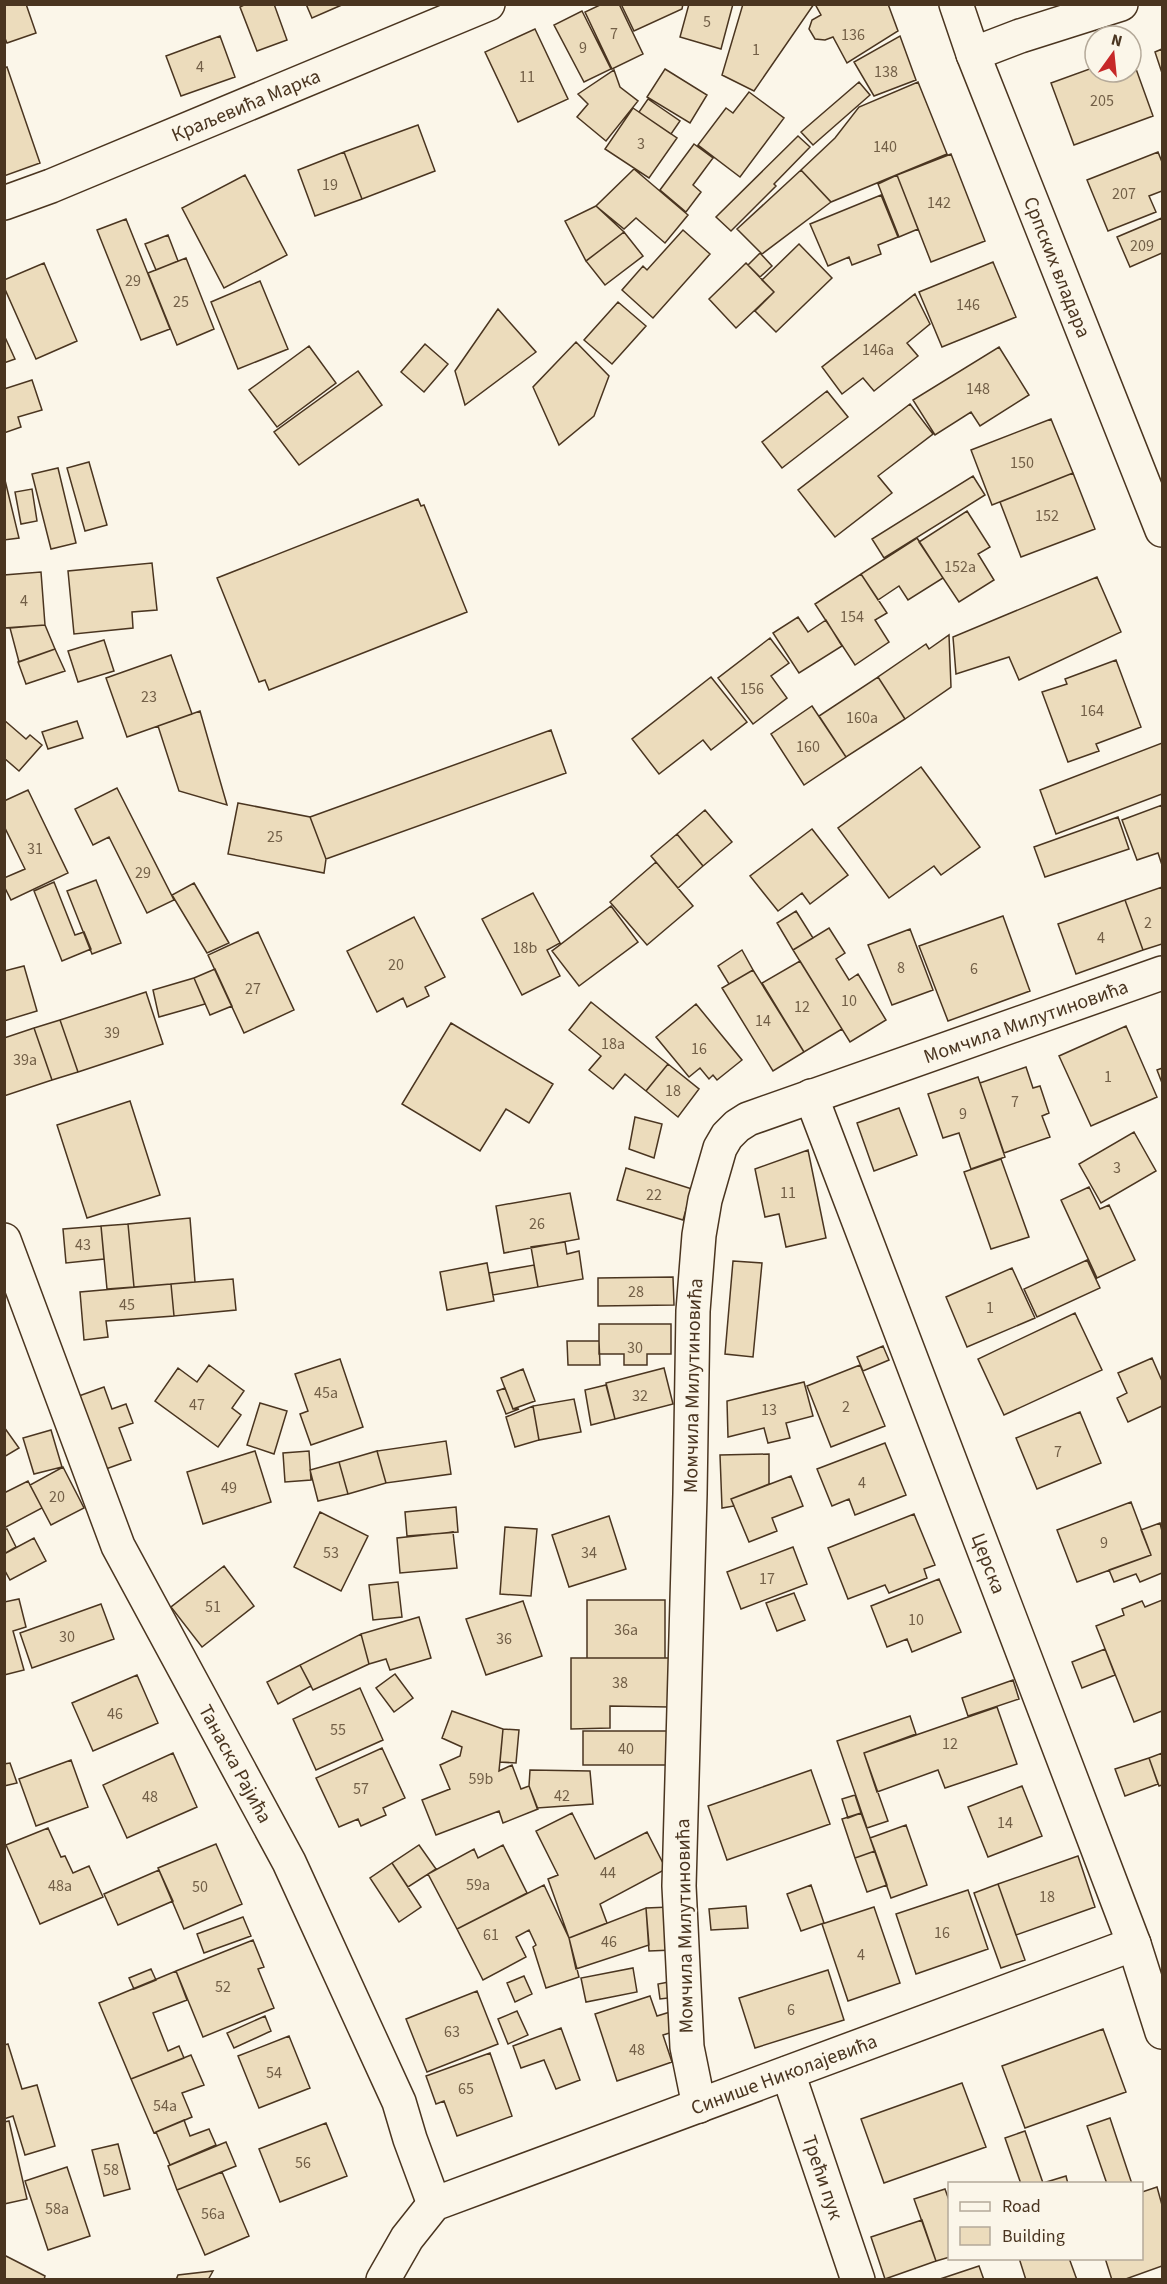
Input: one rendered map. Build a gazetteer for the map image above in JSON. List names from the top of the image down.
{
  "streets": {
    "street": [
      "Краљевића Марка",
      "Српских владара",
      "Момчила Милутиновића",
      "Церска",
      "Танаска Рајића",
      "Синише Николајевића",
      "Трећи пук"
    ]
  },
  "crossings": [
    ["Момчила Милутиновића", "Церска"],
    ["Момчила Милутиновића", "Синише Николајевића"],
    ["Церска", "Синише Николајевића"],
    ["Танаска Рајића", "Синише Николајевића"],
    ["Синише Николајевића", "Трећи пук"]
  ],
  "house_numbers": [
    "5",
    "7",
    "136",
    "9",
    "1",
    "4",
    "138",
    "11",
    "205",
    "3",
    "140",
    "19",
    "207",
    "142",
    "209",
    "29",
    "25",
    "146",
    "146a",
    "148",
    "150",
    "152",
    "152a",
    "4",
    "154",
    "156",
    "23",
    "164",
    "160a",
    "160",
    "25",
    "31",
    "29",
    "2",
    "4",
    "18b",
    "20",
    "8",
    "6",
    "27",
    "10",
    "12",
    "14",
    "39",
    "18a",
    "16",
    "39a",
    "1",
    "18",
    "7",
    "9",
    "3",
    "11",
    "22",
    "26",
    "43",
    "28",
    "45",
    "1",
    "30",
    "45a",
    "32",
    "47",
    "2",
    "13",
    "7",
    "4",
    "49",
    "20",
    "9",
    "53",
    "34",
    "17",
    "51",
    "10",
    "36a",
    "30",
    "36",
    "38",
    "46",
    "55",
    "12",
    "40",
    "59b",
    "57",
    "42",
    "48",
    "14",
    "44",
    "59a",
    "48a",
    "50",
    "18",
    "16",
    "61",
    "46",
    "4",
    "52",
    "6",
    "63",
    "48",
    "54",
    "65",
    "54a",
    "56",
    "58",
    "58a",
    "56a"
  ],
  "legend": ["Road", "Building"],
  "north": "top"
}
